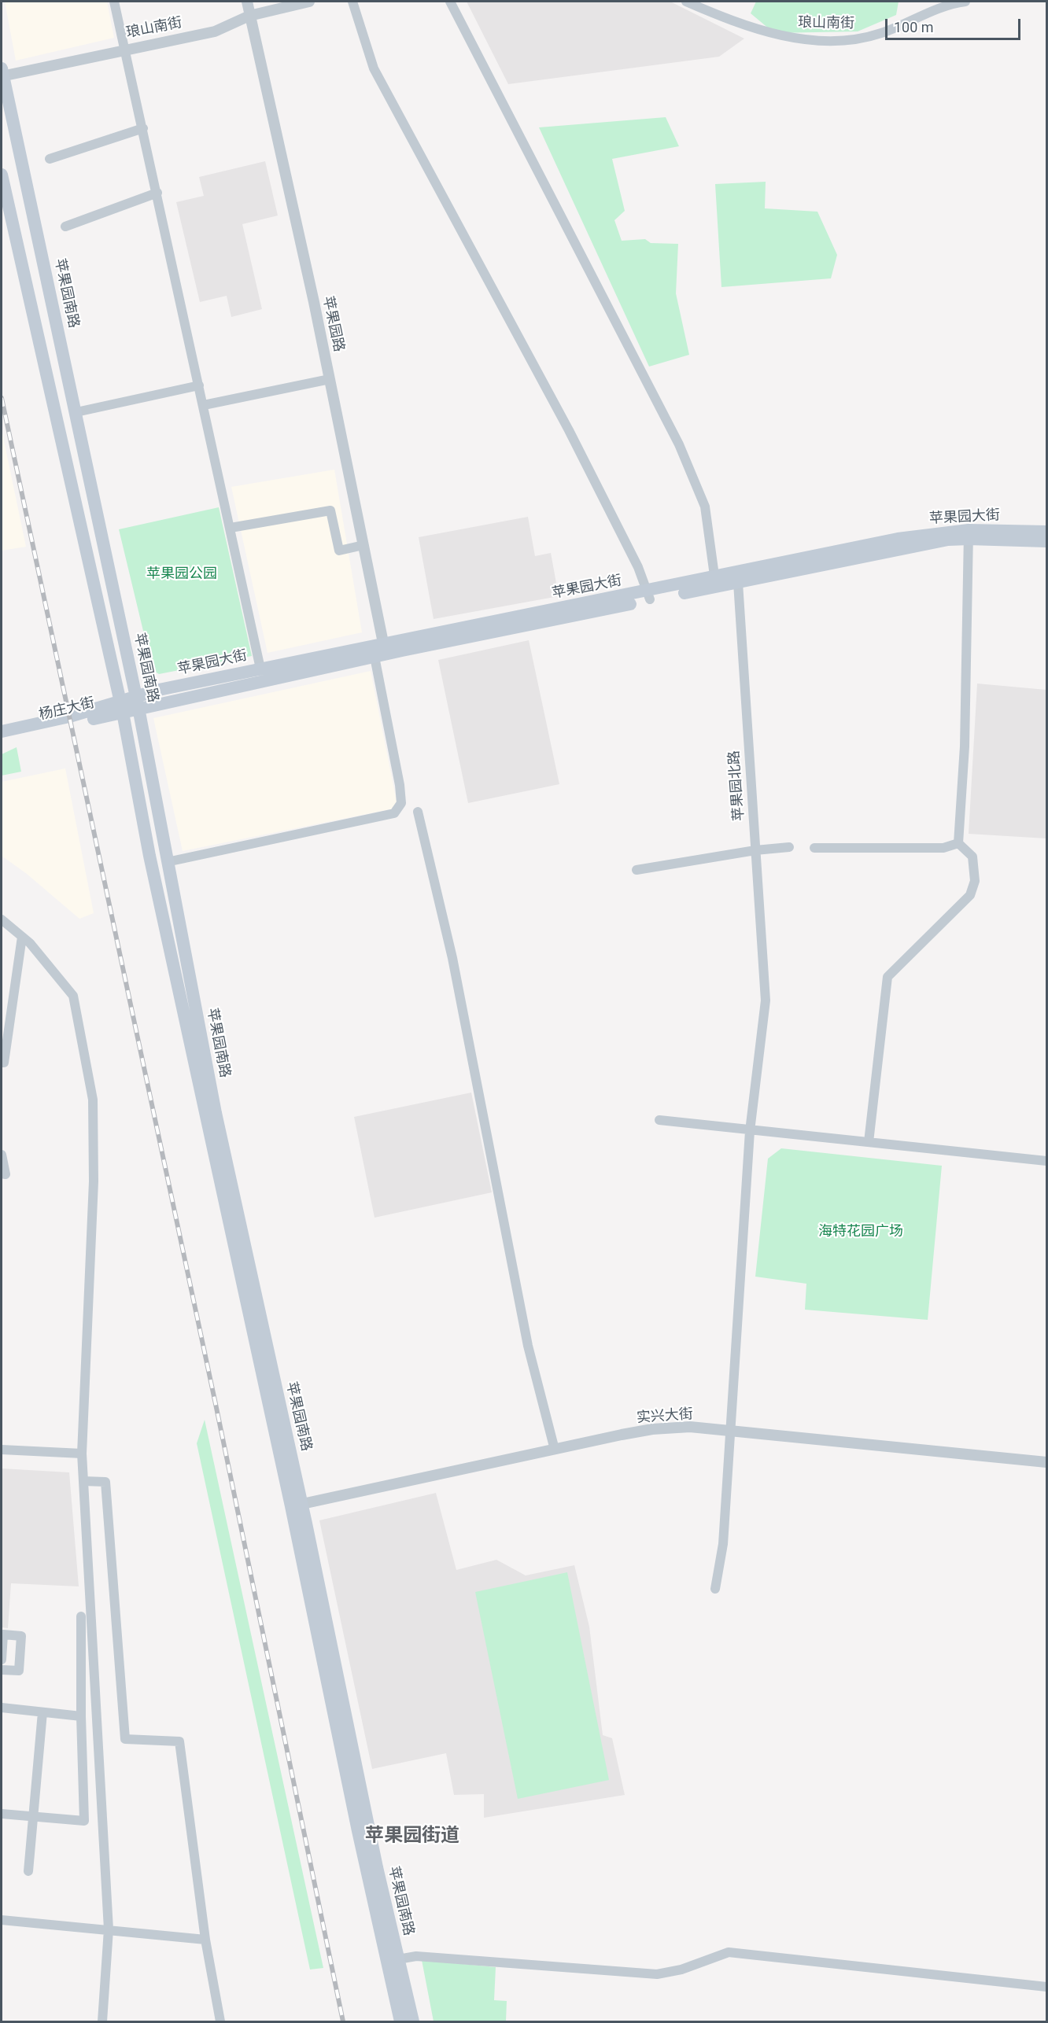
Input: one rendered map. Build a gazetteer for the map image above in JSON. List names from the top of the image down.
{
  "streets": {
    "main road": ["苹果园南路", "苹果园大街", "杨庄大街"],
    "street": [
      "琅山南街",
      "苹果园路",
      "苹果园北路",
      "实兴大街"
    ]
  },
  "crossings": [
    ["琅山南街", "苹果园南路"],
    ["琅山南街", "苹果园路"],
    ["苹果园南路", "苹果园大街"],
    ["苹果园南路", "杨庄大街"],
    ["苹果园南路", "实兴大街"],
    ["苹果园路", "苹果园大街"],
    ["苹果园大街", "杨庄大街"],
    ["苹果园大街", "苹果园北路"],
    ["苹果园北路", "实兴大街"]
  ],
  "districts": ["苹果园街道"],
  "parks": ["苹果园公园", "海特花园广场"],
  "scale_bar": "100 m"
}
